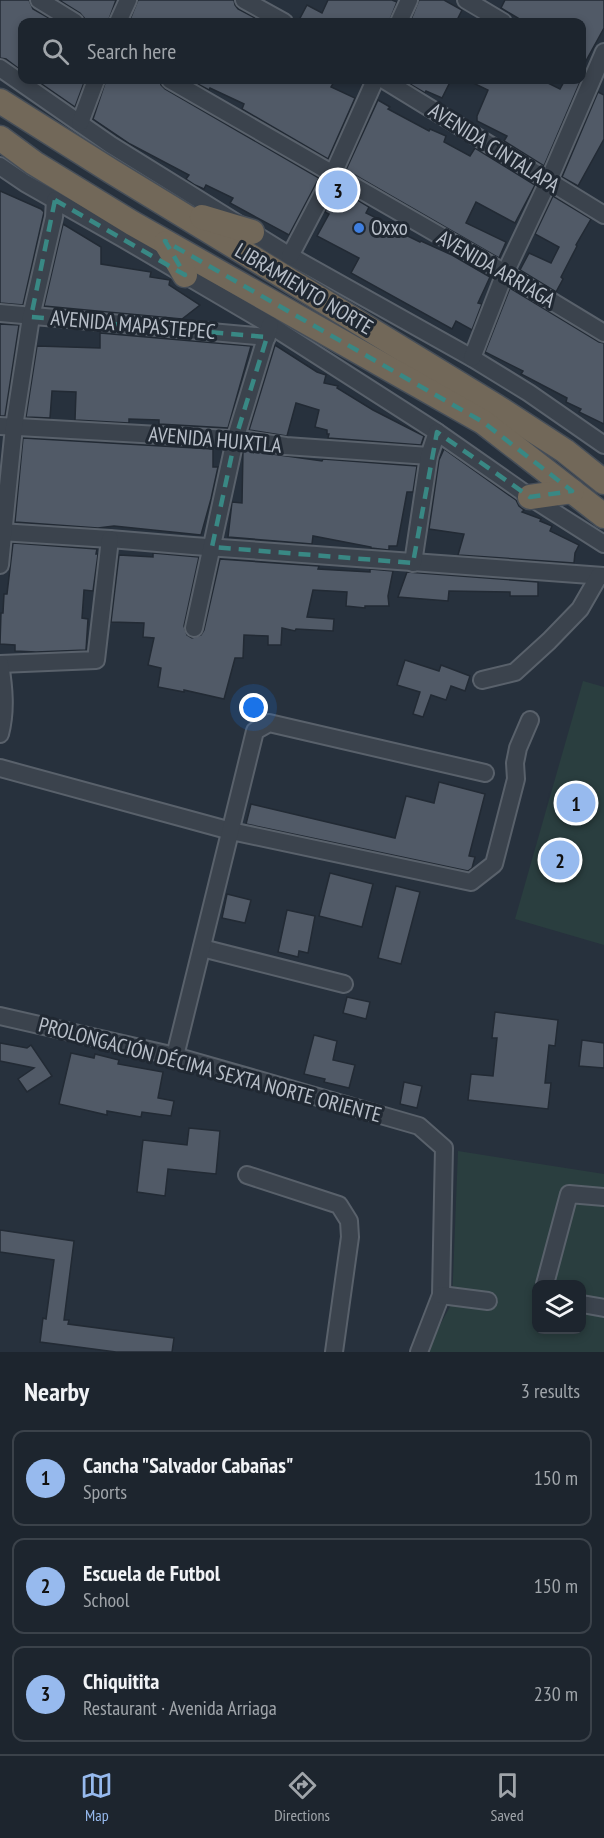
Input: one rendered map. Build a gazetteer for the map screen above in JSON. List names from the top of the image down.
{
  "streets": {
    "highway": ["LIBRAMIENTO NORTE"],
    "street": [
      "AVENIDA CINTALAPA",
      "AVENIDA ARRIAGA",
      "AVENIDA MAPASTEPEC",
      "AVENIDA HUIXTLA",
      "PROLONGACIÓN DÉCIMA SEXTA NORTE ORIENTE"
    ]
  },
  "places": ["Oxxo"],
  "page": {
    "search": "Search here",
    "pins": ["3", "1", "2"],
    "heading": ["Nearby", "3 results"],
    "list": [
      {
        "mark": "1",
        "name": "Cancha \"Salvador Cabañas\"",
        "note": "Sports",
        "value": "150 m"
      },
      {
        "mark": "2",
        "name": "Escuela de Futbol",
        "note": "School",
        "value": "150 m"
      },
      {
        "mark": "3",
        "name": "Chiquitita",
        "note": "Restaurant · Avenida Arriaga",
        "value": "230 m"
      }
    ],
    "nav": ["Map", "Directions", "Saved"]
  }
}
